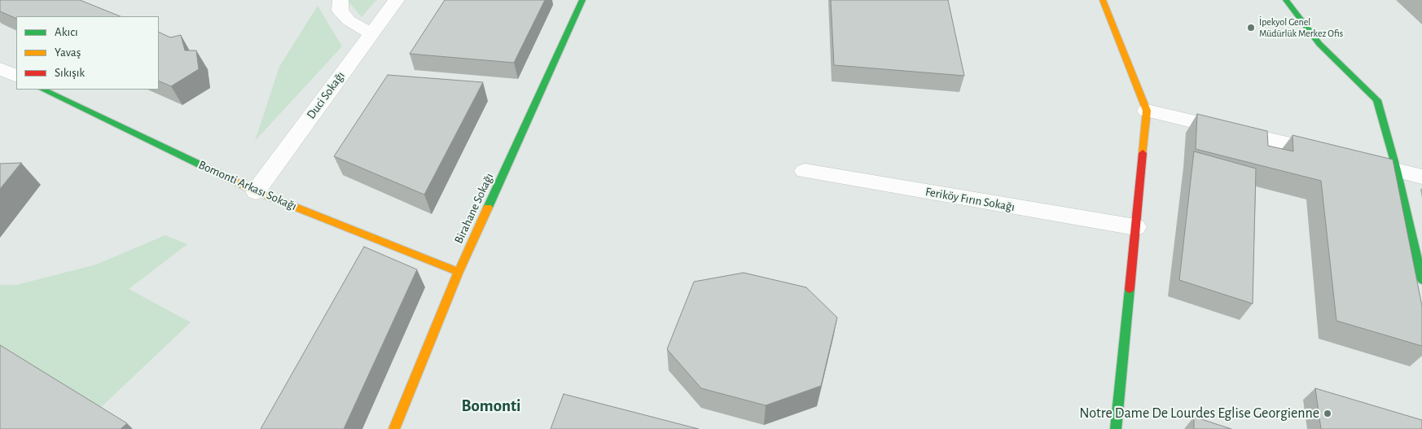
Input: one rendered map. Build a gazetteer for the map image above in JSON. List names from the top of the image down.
{
  "streets": {
    "street": [
      "Duci Sokağı",
      "Bomonti Arkası Sokağı",
      "Feriköy Fırın Sokağı",
      "Birahane Sokağı"
    ]
  },
  "crossings": [
    ["Duci Sokağı", "Bomonti Arkası Sokağı"],
    ["Bomonti Arkası Sokağı", "Birahane Sokağı"]
  ],
  "districts": ["Bomonti"],
  "places": ["İpekyol Genel Müdürlük Merkez Ofis", "Notre Dame De Lourdes Eglise Georgienne"],
  "legend": ["Akıcı", "Yavaş", "Sıkışık"]
}
